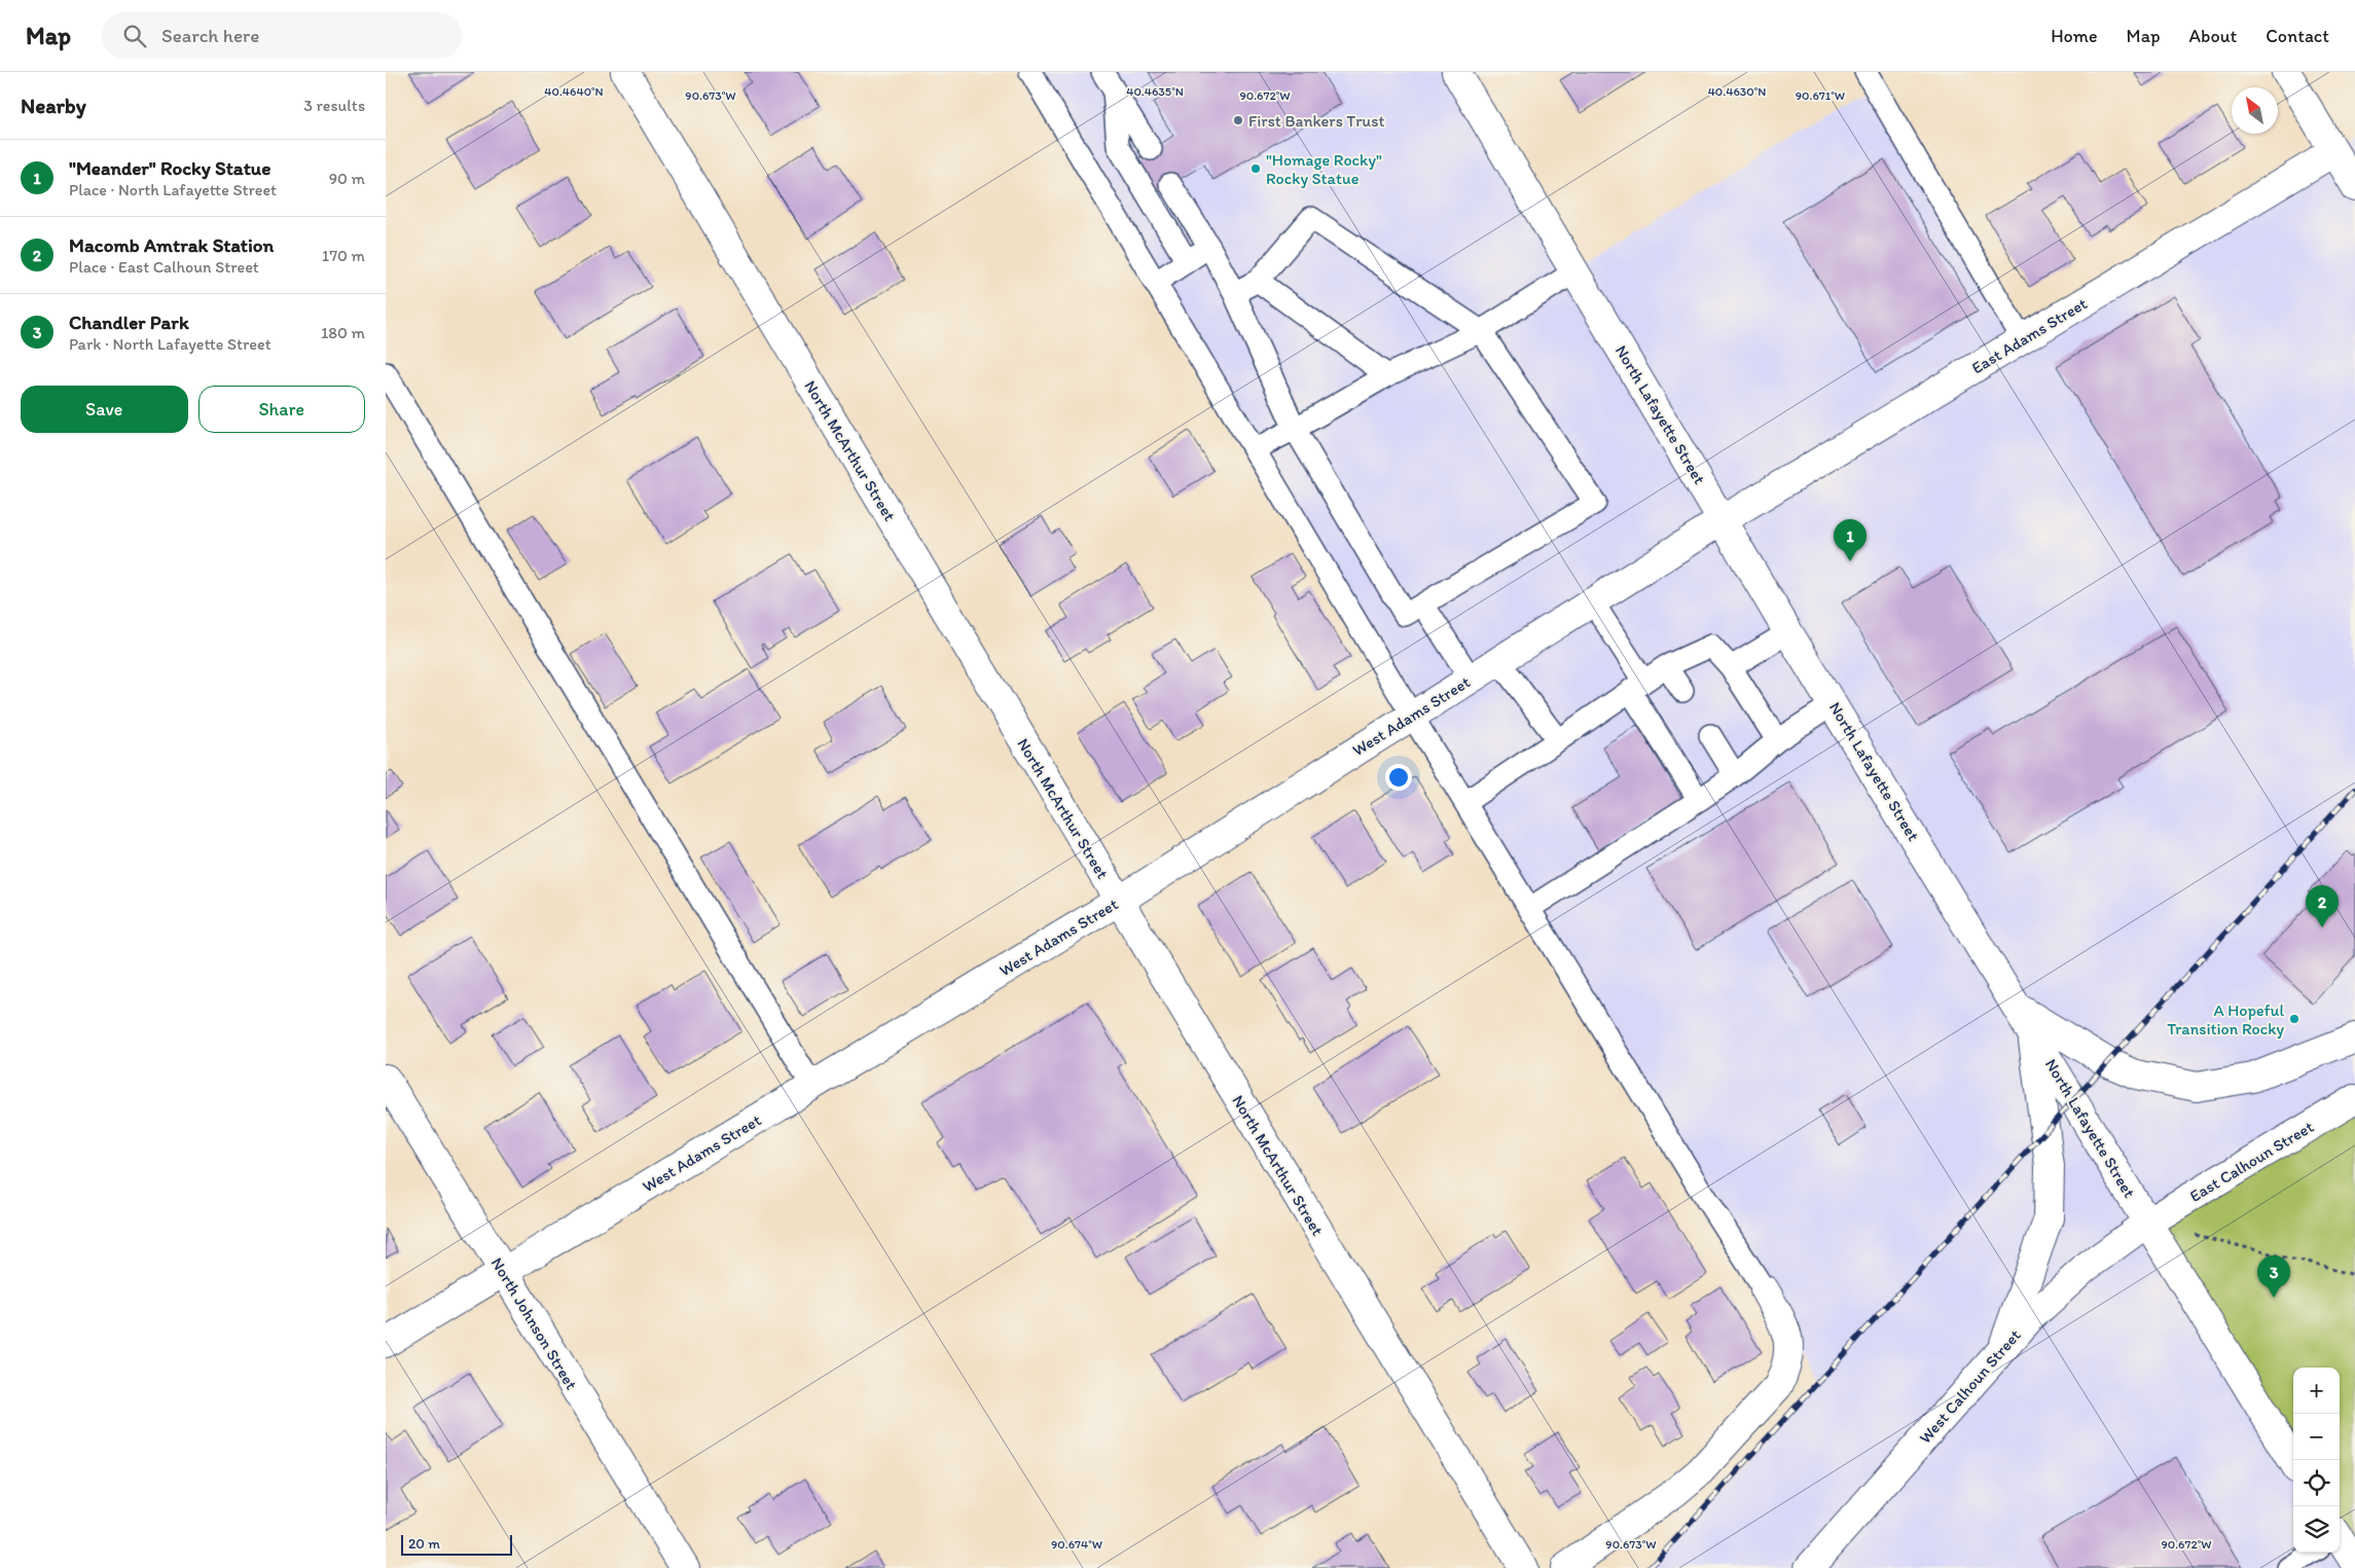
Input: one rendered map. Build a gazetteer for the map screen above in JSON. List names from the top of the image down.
{
  "streets": {
    "main road": [
      "East Adams Street",
      "North Lafayette Street",
      "North McArthur Street",
      "West Adams Street",
      "East Calhoun Street",
      "North Johnson Street",
      "West Calhoun Street"
    ]
  },
  "crossings": [
    ["East Adams Street", "North Lafayette Street"],
    ["East Adams Street", "West Adams Street"],
    ["North Lafayette Street", "West Adams Street"],
    ["North Lafayette Street", "East Calhoun Street"],
    ["North Lafayette Street", "West Calhoun Street"],
    ["North McArthur Street", "West Adams Street"],
    ["West Adams Street", "North Johnson Street"],
    ["East Calhoun Street", "West Calhoun Street"]
  ],
  "places": ["First Bankers Trust", "\"Homage Rocky\" Rocky Statue", "A Hopeful Transition Rocky"],
  "scale_bar": "20 m",
  "north": "top left",
  "page": {
    "header": "Map",
    "search": "Search here",
    "nav": [
      "Home",
      "Map",
      "About",
      "Contact"
    ],
    "heading": ["Nearby", "3 results"],
    "list": [
      {
        "mark": "1",
        "name": "\"Meander\" Rocky Statue",
        "note": "Place · North Lafayette Street",
        "value": "90 m"
      },
      {
        "mark": "2",
        "name": "Macomb Amtrak Station",
        "note": "Place · East Calhoun Street",
        "value": "170 m"
      },
      {
        "mark": "3",
        "name": "Chandler Park",
        "note": "Park · North Lafayette Street",
        "value": "180 m"
      }
    ],
    "buttons": ["Save", "Share"],
    "pins": ["1", "2", "3"],
    "map_buttons": ["+", "−"],
    "scale": "20 m"
  },
  "coordinates": [
    "40.4640°N",
    "40.4635°N",
    "40.4630°N",
    "90.673°W",
    "90.672°W",
    "90.671°W",
    "90.674°W"
  ]
}
